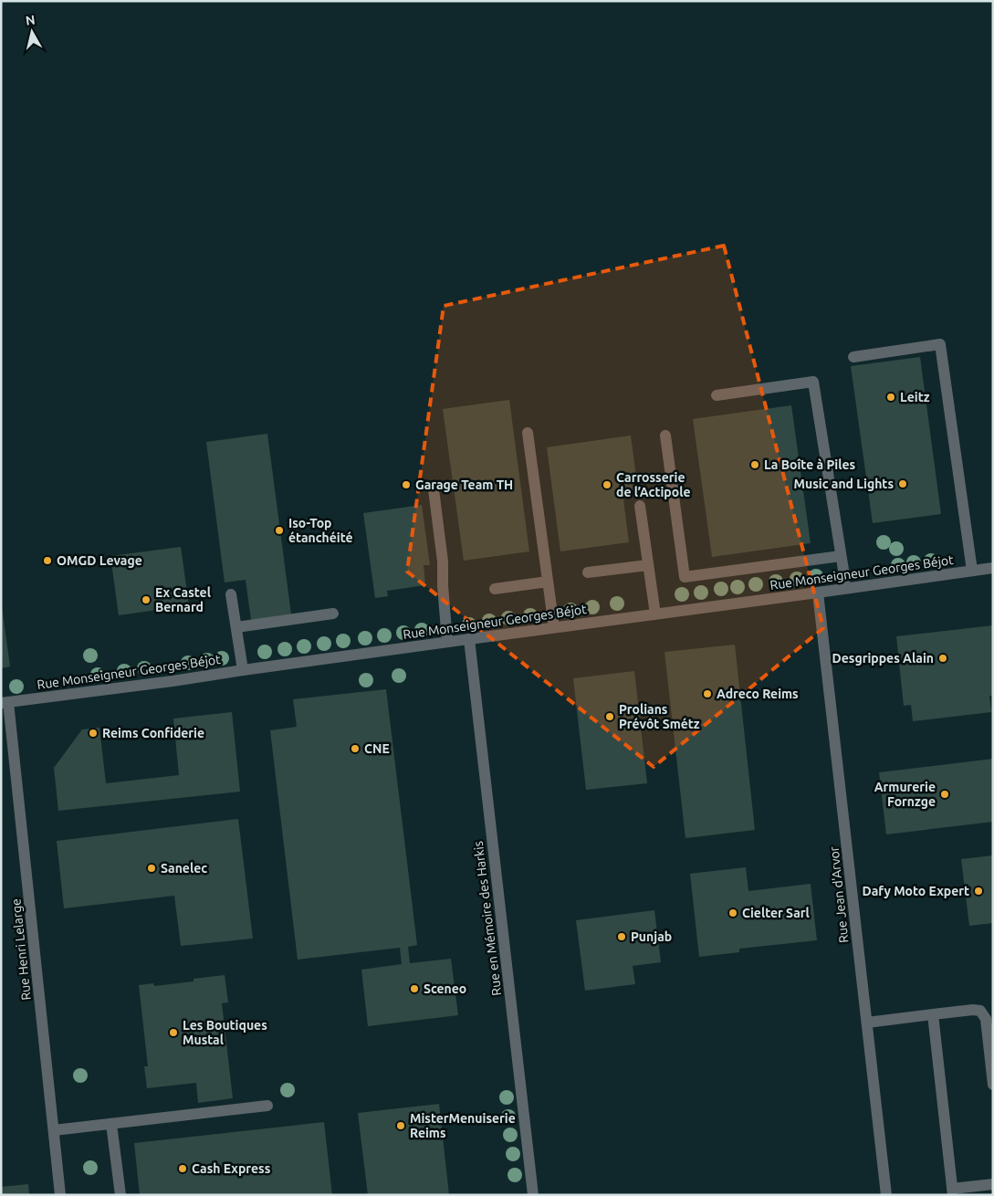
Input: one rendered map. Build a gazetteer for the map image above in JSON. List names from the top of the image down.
{
  "streets": {
    "street": [
      "Rue Monseigneur Georges Béjot",
      "Rue Jean d'Arvor",
      "Rue en Mémoire des Harkis",
      "Rue Henri Lelarge"
    ]
  },
  "crossings": [
    ["Rue Monseigneur Georges Béjot", "Rue Jean d'Arvor"],
    ["Rue Monseigneur Georges Béjot", "Rue en Mémoire des Harkis"],
    ["Rue Monseigneur Georges Béjot", "Rue Henri Lelarge"]
  ],
  "places": [
    "Leitz",
    "La Boîte à Piles",
    "Music and Lights",
    "Garage Team TH",
    "Carrosserie de l’Actipole",
    "Iso-Top étanchéité",
    "OMGD Levage",
    "Ex Castel Bernard",
    "Desgrippes Alain",
    "Adreco Reims",
    "Prolians Prévôt Smétz",
    "Reims Confiderie",
    "CNE",
    "Armurerie Fornzge",
    "Sanelec",
    "Dafy Moto Expert",
    "Cielter Sarl",
    "Punjab",
    "Sceneo",
    "Les Boutiques Mustal",
    "MisterMenuiserie Reims",
    "Cash Express"
  ],
  "north": "top"
}
